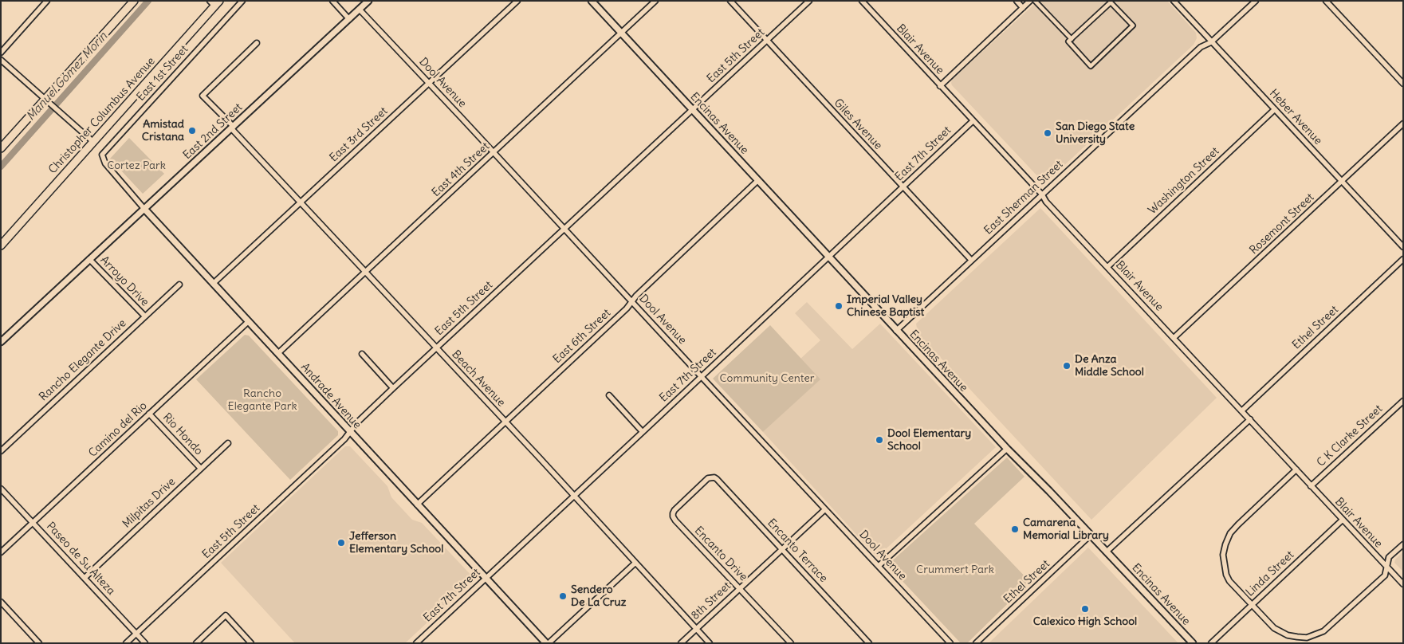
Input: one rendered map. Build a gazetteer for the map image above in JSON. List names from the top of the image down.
{
  "streets": {
    "main road": ["Christopher Columbus Avenue"],
    "street": [
      "Blair Avenue",
      "East 5th Street",
      "East 1st Street",
      "Dool Avenue",
      "Heber Avenue",
      "Encinas Avenue",
      "Giles Avenue",
      "East 2nd Street",
      "East 3rd Street",
      "East 7th Street",
      "East 4th Street",
      "Washington Street",
      "East Sherman Street",
      "Rosemont Street",
      "Arroyo Drive",
      "Ethel Street",
      "East 6th Street",
      "Rancho Elegante Drive",
      "Beach Avenue",
      "Andrade Avenue",
      "Camino del Rio",
      "Rio Hondo",
      "C K Clarke Street",
      "Milpitas Drive",
      "Encanto Terrace",
      "Encanto Drive",
      "Paseo de Su Alteza",
      "Linda Street",
      "8th Street"
    ]
  },
  "crossings": [
    ["Blair Avenue", "East 7th Street"],
    ["Blair Avenue", "Washington Street"],
    ["Blair Avenue", "East Sherman Street"],
    ["Blair Avenue", "Rosemont Street"],
    ["Blair Avenue", "Ethel Street"],
    ["Blair Avenue", "C K Clarke Street"],
    ["Blair Avenue", "Linda Street"],
    ["East 5th Street", "Dool Avenue"],
    ["East 5th Street", "Encinas Avenue"],
    ["East 5th Street", "Giles Avenue"],
    ["East 5th Street", "Beach Avenue"],
    ["East 5th Street", "Andrade Avenue"],
    ["East 5th Street", "Paseo de Su Alteza"],
    ["East 1st Street", "Andrade Avenue"],
    ["Dool Avenue", "East 2nd Street"],
    ["Dool Avenue", "East 3rd Street"],
    ["Dool Avenue", "East 7th Street"],
    ["Dool Avenue", "East 4th Street"],
    ["Dool Avenue", "East 6th Street"],
    ["Dool Avenue", "8th Street"],
    ["Heber Avenue", "Washington Street"],
    ["Heber Avenue", "East Sherman Street"],
    ["Heber Avenue", "Rosemont Street"],
    ["Encinas Avenue", "East 7th Street"],
    ["Encinas Avenue", "East 4th Street"],
    ["Encinas Avenue", "East Sherman Street"],
    ["Encinas Avenue", "Ethel Street"],
    ["Encinas Avenue", "East 6th Street"],
    ["Giles Avenue", "East 7th Street"],
    ["Giles Avenue", "East Sherman Street"],
    ["East 2nd Street", "Arroyo Drive"],
    ["East 2nd Street", "Beach Avenue"],
    ["East 2nd Street", "Andrade Avenue"],
    ["East 3rd Street", "Beach Avenue"],
    ["East 3rd Street", "Andrade Avenue"],
    ["East 7th Street", "Beach Avenue"],
    ["East 7th Street", "Andrade Avenue"],
    ["East 4th Street", "Beach Avenue"],
    ["East 4th Street", "Andrade Avenue"],
    ["Arroyo Drive", "Rancho Elegante Drive"],
    ["East 6th Street", "Beach Avenue"],
    ["East 6th Street", "Andrade Avenue"],
    ["Beach Avenue", "8th Street"],
    ["Andrade Avenue", "Camino del Rio"],
    ["Camino del Rio", "Rio Hondo"],
    ["Camino del Rio", "Paseo de Su Alteza"],
    ["Rio Hondo", "Milpitas Drive"],
    ["Milpitas Drive", "Paseo de Su Alteza"],
    ["Encanto Terrace", "Encanto Drive"],
    ["Encanto Terrace", "8th Street"],
    ["Encanto Drive", "8th Street"]
  ],
  "water": ["Manuel Gómez Morin"],
  "parks": [
    "Cortez Park",
    "Community Center",
    "Rancho Elegante Park",
    "Crummert Park"
  ],
  "places": [
    "Amistad Cristana",
    "San Diego State University",
    "Imperial Valley Chinese Baptist",
    "De Anza Middle School",
    "Dool Elementary School",
    "Camarena Memorial Library",
    "Jefferson Elementary School",
    "Sendero De La Cruz",
    "Calexico High School"
  ]
}
